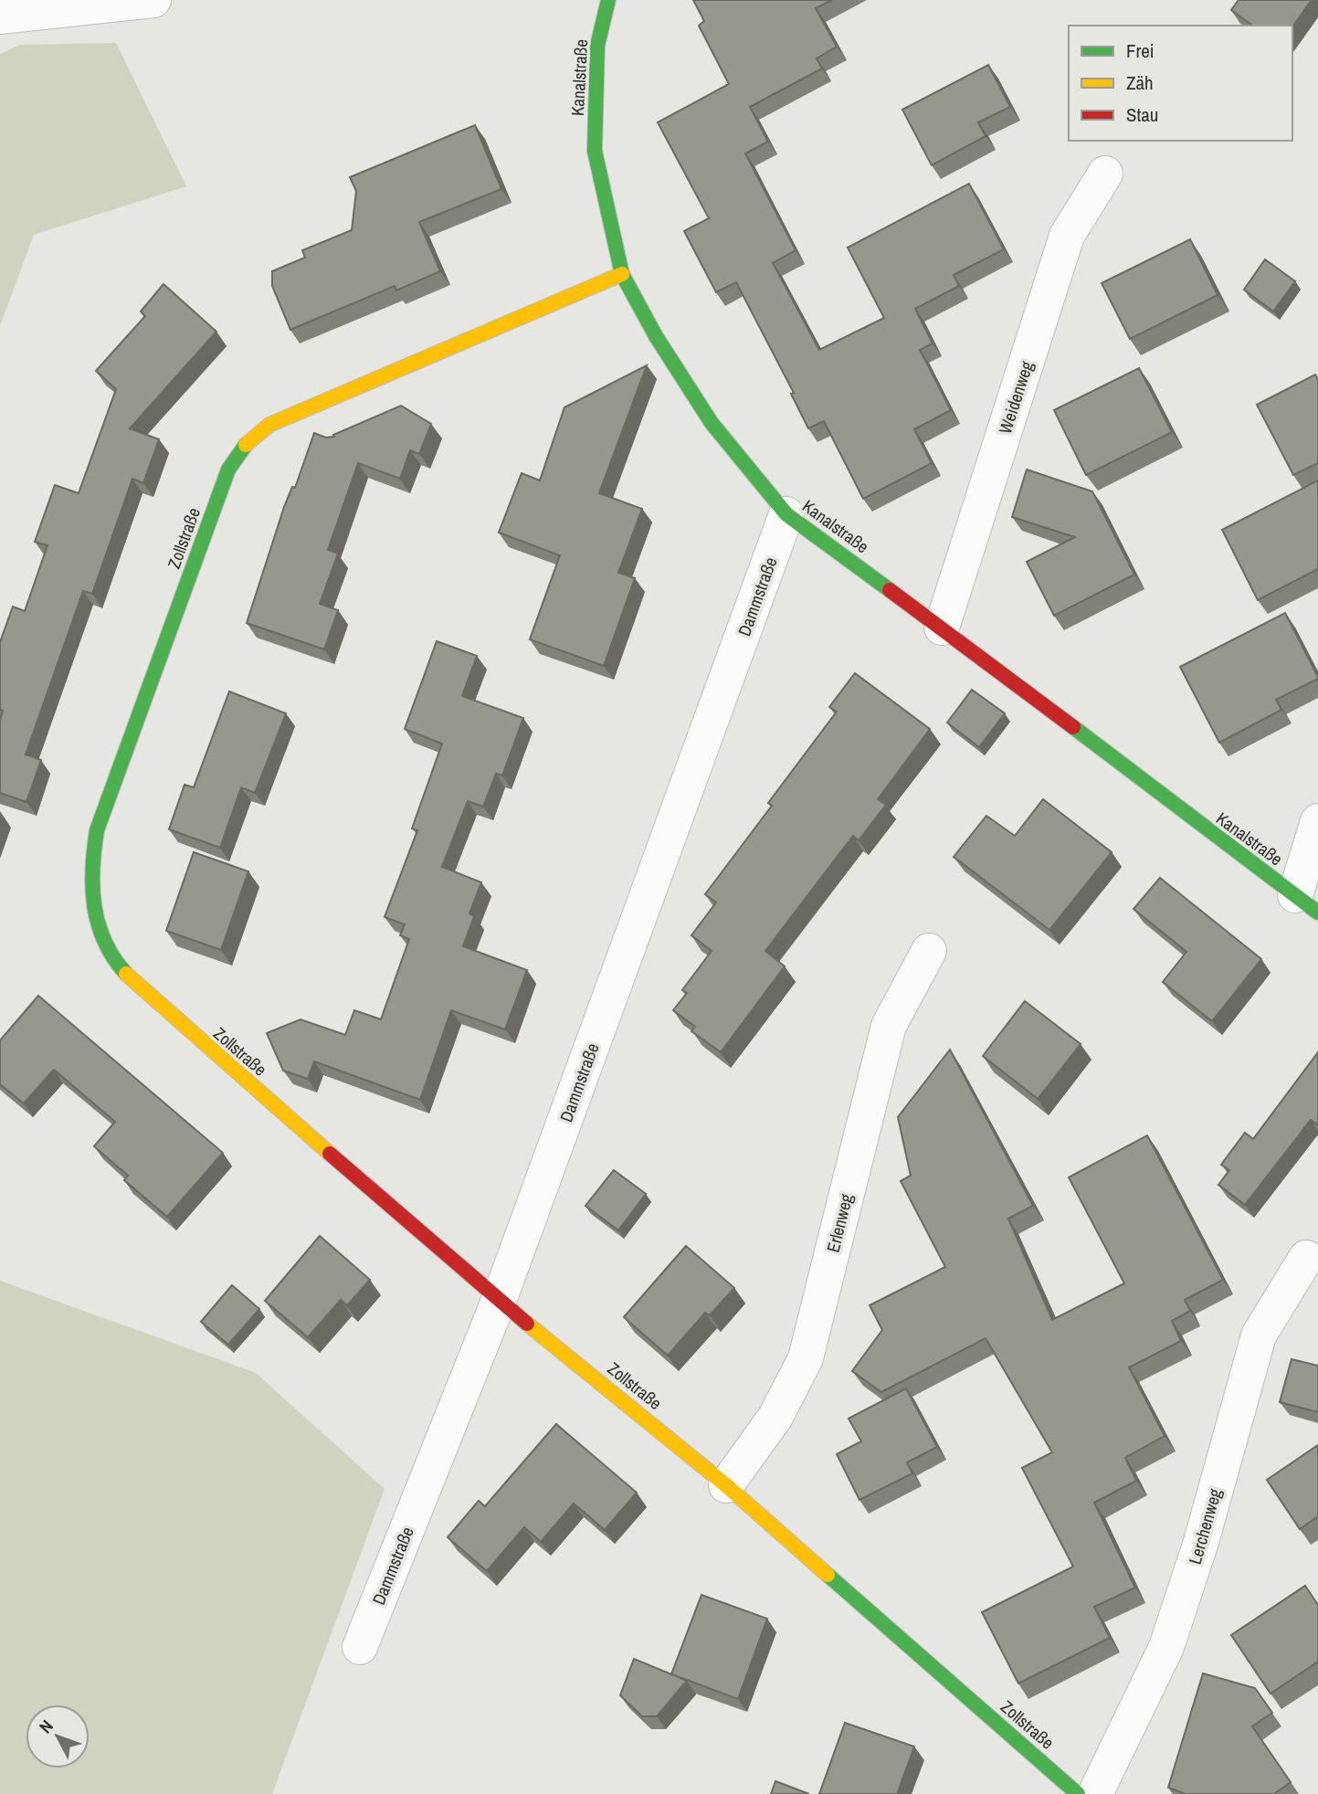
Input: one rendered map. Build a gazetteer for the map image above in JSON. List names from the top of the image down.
{
  "streets": {
    "street": [
      "Kanalstraße",
      "Weidenweg",
      "Zollstraße",
      "Dammstraße",
      "Erlenweg",
      "Lerchenweg"
    ]
  },
  "crossings": [
    ["Kanalstraße", "Weidenweg"],
    ["Kanalstraße", "Zollstraße"],
    ["Kanalstraße", "Dammstraße"],
    ["Zollstraße", "Dammstraße"],
    ["Zollstraße", "Erlenweg"]
  ],
  "legend": ["Frei", "Zäh", "Stau"],
  "north": "top left"
}
